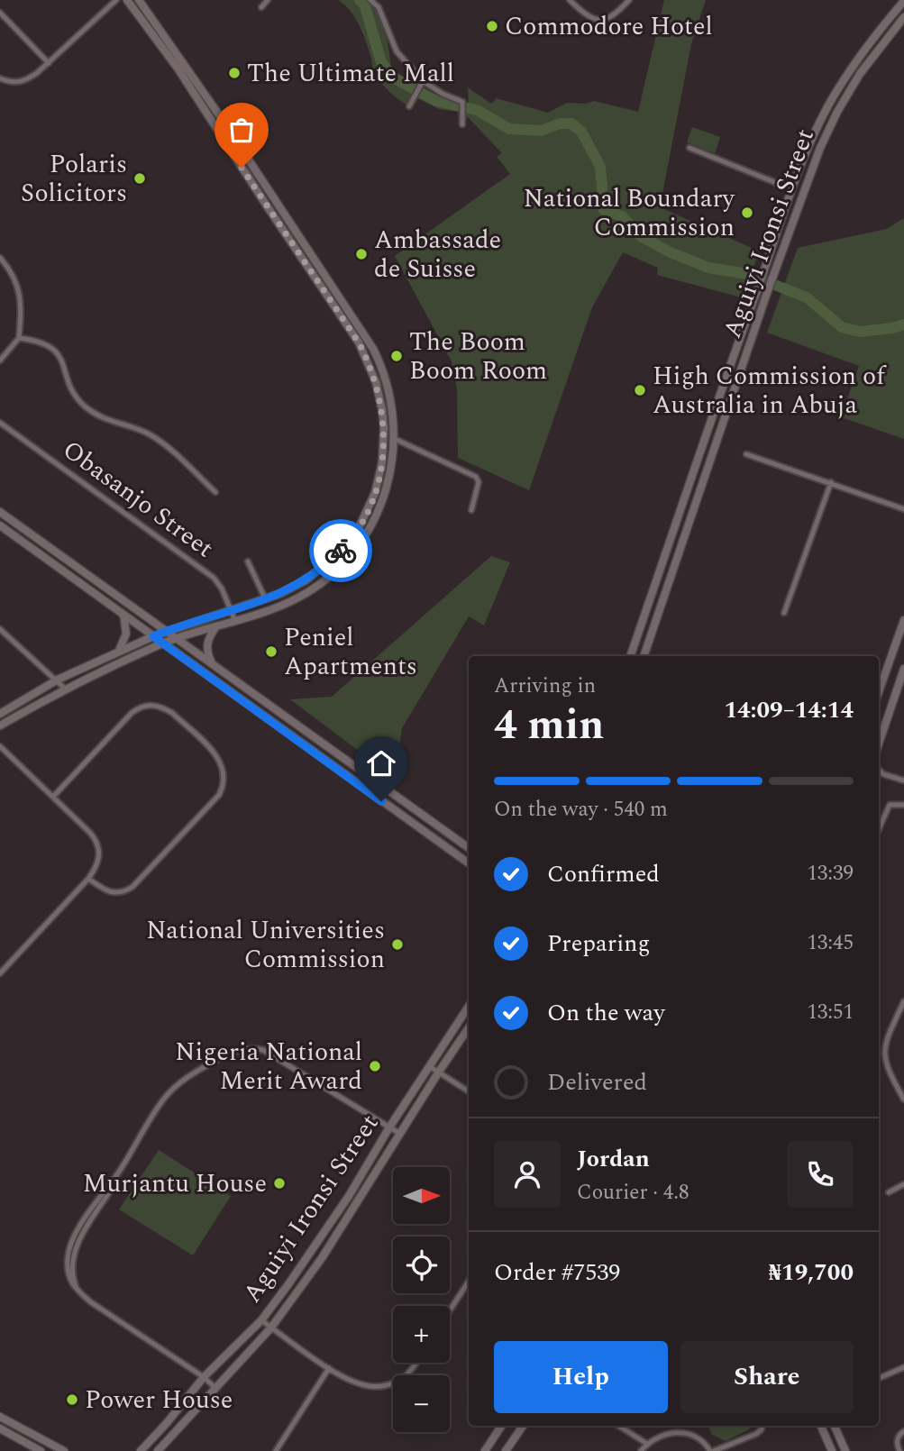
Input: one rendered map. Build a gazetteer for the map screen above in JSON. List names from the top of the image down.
{
  "streets": {
    "main road": ["Aguiyi Ironsi Street"],
    "street": ["Obasanjo Street"]
  },
  "places": [
    "Commodore Hotel",
    "The Ultimate Mall",
    "Polaris Solicitors",
    "National Boundary Commission",
    "Ambassade de Suisse",
    "The Boom Boom Room",
    "High Commission of Australia in Abuja",
    "Peniel Apartments",
    "National Universities Commission",
    "Nigeria National Merit Award",
    "Murjantu House",
    "Power House"
  ],
  "north": "right",
  "page": {
    "heading": ["4 min", "Arriving in", "14:09–14:14"],
    "panel": [
      "Jordan",
      "Courier · 4.8",
      "Order #7539",
      "₦19,700"
    ],
    "bar": "On the way · 540 m",
    "list": [
      ["Confirmed", "13:39"],
      ["Preparing", "13:45"],
      ["On the way", "13:51"],
      "Delivered"
    ],
    "map_buttons": ["+", "−"],
    "buttons": ["Help", "Share"]
  }
}
